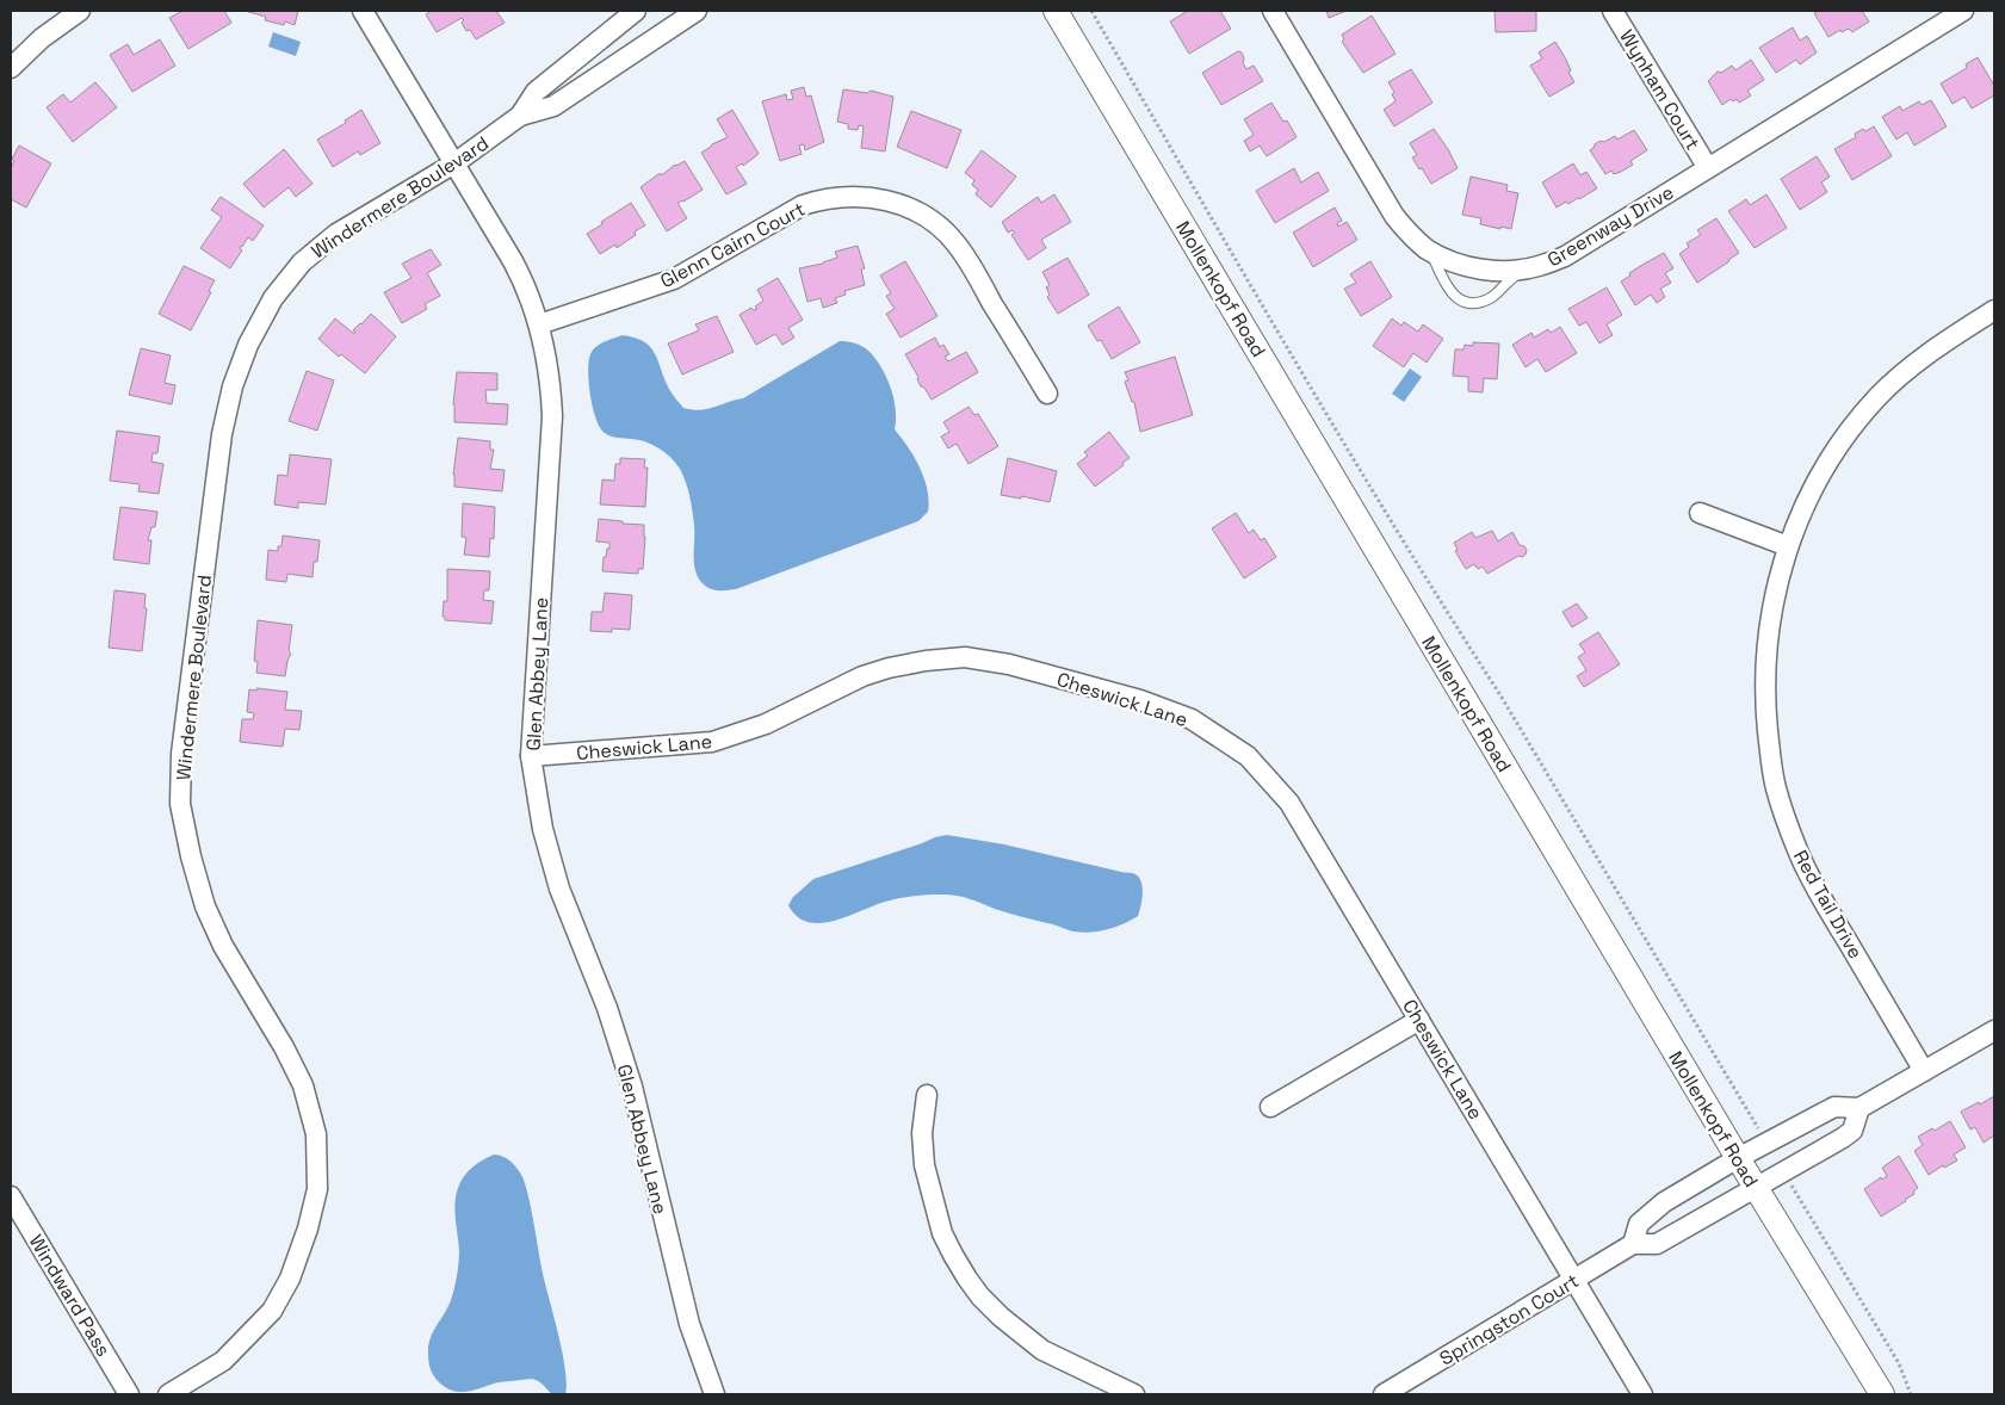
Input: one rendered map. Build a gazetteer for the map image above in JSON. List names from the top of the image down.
{
  "streets": {
    "street": [
      "Wynham Court",
      "Windermere Boulevard",
      "Greenway Drive",
      "Glenn Cairn Court",
      "Mollenkopf Road",
      "Glen Abbey Lane",
      "Cheswick Lane",
      "Red Tail Drive",
      "Windward Pass",
      "Springston Court"
    ]
  },
  "crossings": [
    ["Wynham Court", "Greenway Drive"],
    ["Windermere Boulevard", "Glen Abbey Lane"],
    ["Glenn Cairn Court", "Glen Abbey Lane"],
    ["Mollenkopf Road", "Springston Court"],
    ["Glen Abbey Lane", "Cheswick Lane"],
    ["Cheswick Lane", "Springston Court"]
  ]
}
